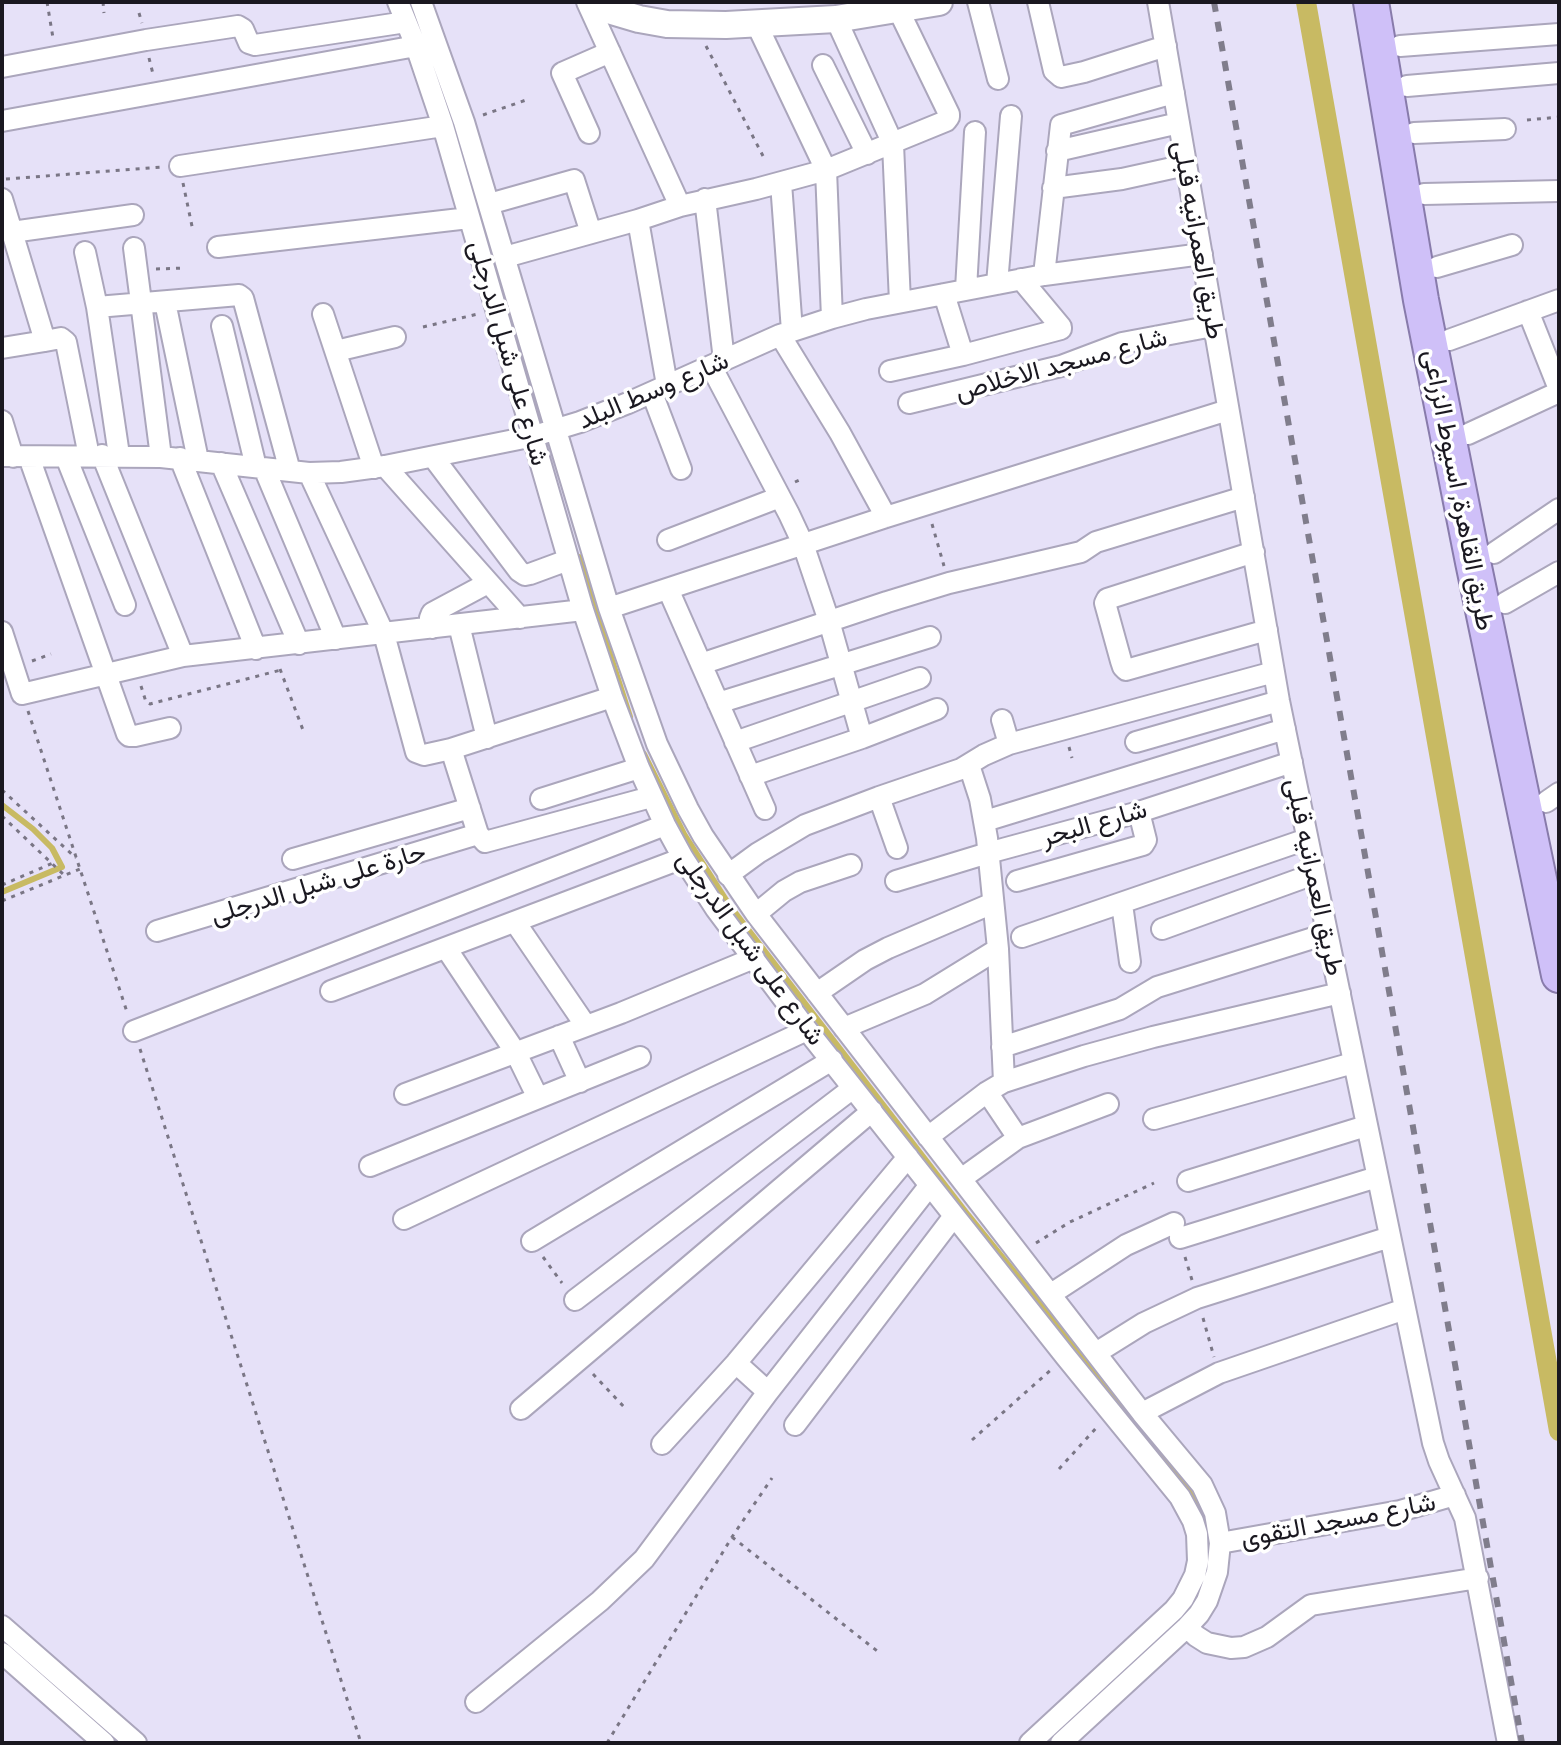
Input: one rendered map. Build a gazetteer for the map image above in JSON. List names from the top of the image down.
{
  "streets": {
    "highway": ["طريق القاهرة, اسيوط الزراعى"],
    "street": [
      "طريق العمرانيه قبلى",
      "شارع على شبل الدرجلى",
      "شارع مسجد الاخلاص",
      "شارع وسط البلد",
      "شارع البحر",
      "حارة على شبل الدرجلى",
      "شارع مسجد التقوى"
    ]
  },
  "crossings": [
    ["طريق العمرانيه قبلى", "شارع مسجد الاخلاص"],
    ["طريق العمرانيه قبلى", "شارع وسط البلد"],
    ["طريق العمرانيه قبلى", "شارع البحر"],
    ["طريق العمرانيه قبلى", "شارع مسجد التقوى"],
    ["شارع على شبل الدرجلى", "شارع وسط البلد"],
    ["شارع على شبل الدرجلى", "حارة على شبل الدرجلى"],
    ["شارع على شبل الدرجلى", "شارع مسجد التقوى"]
  ]
}
